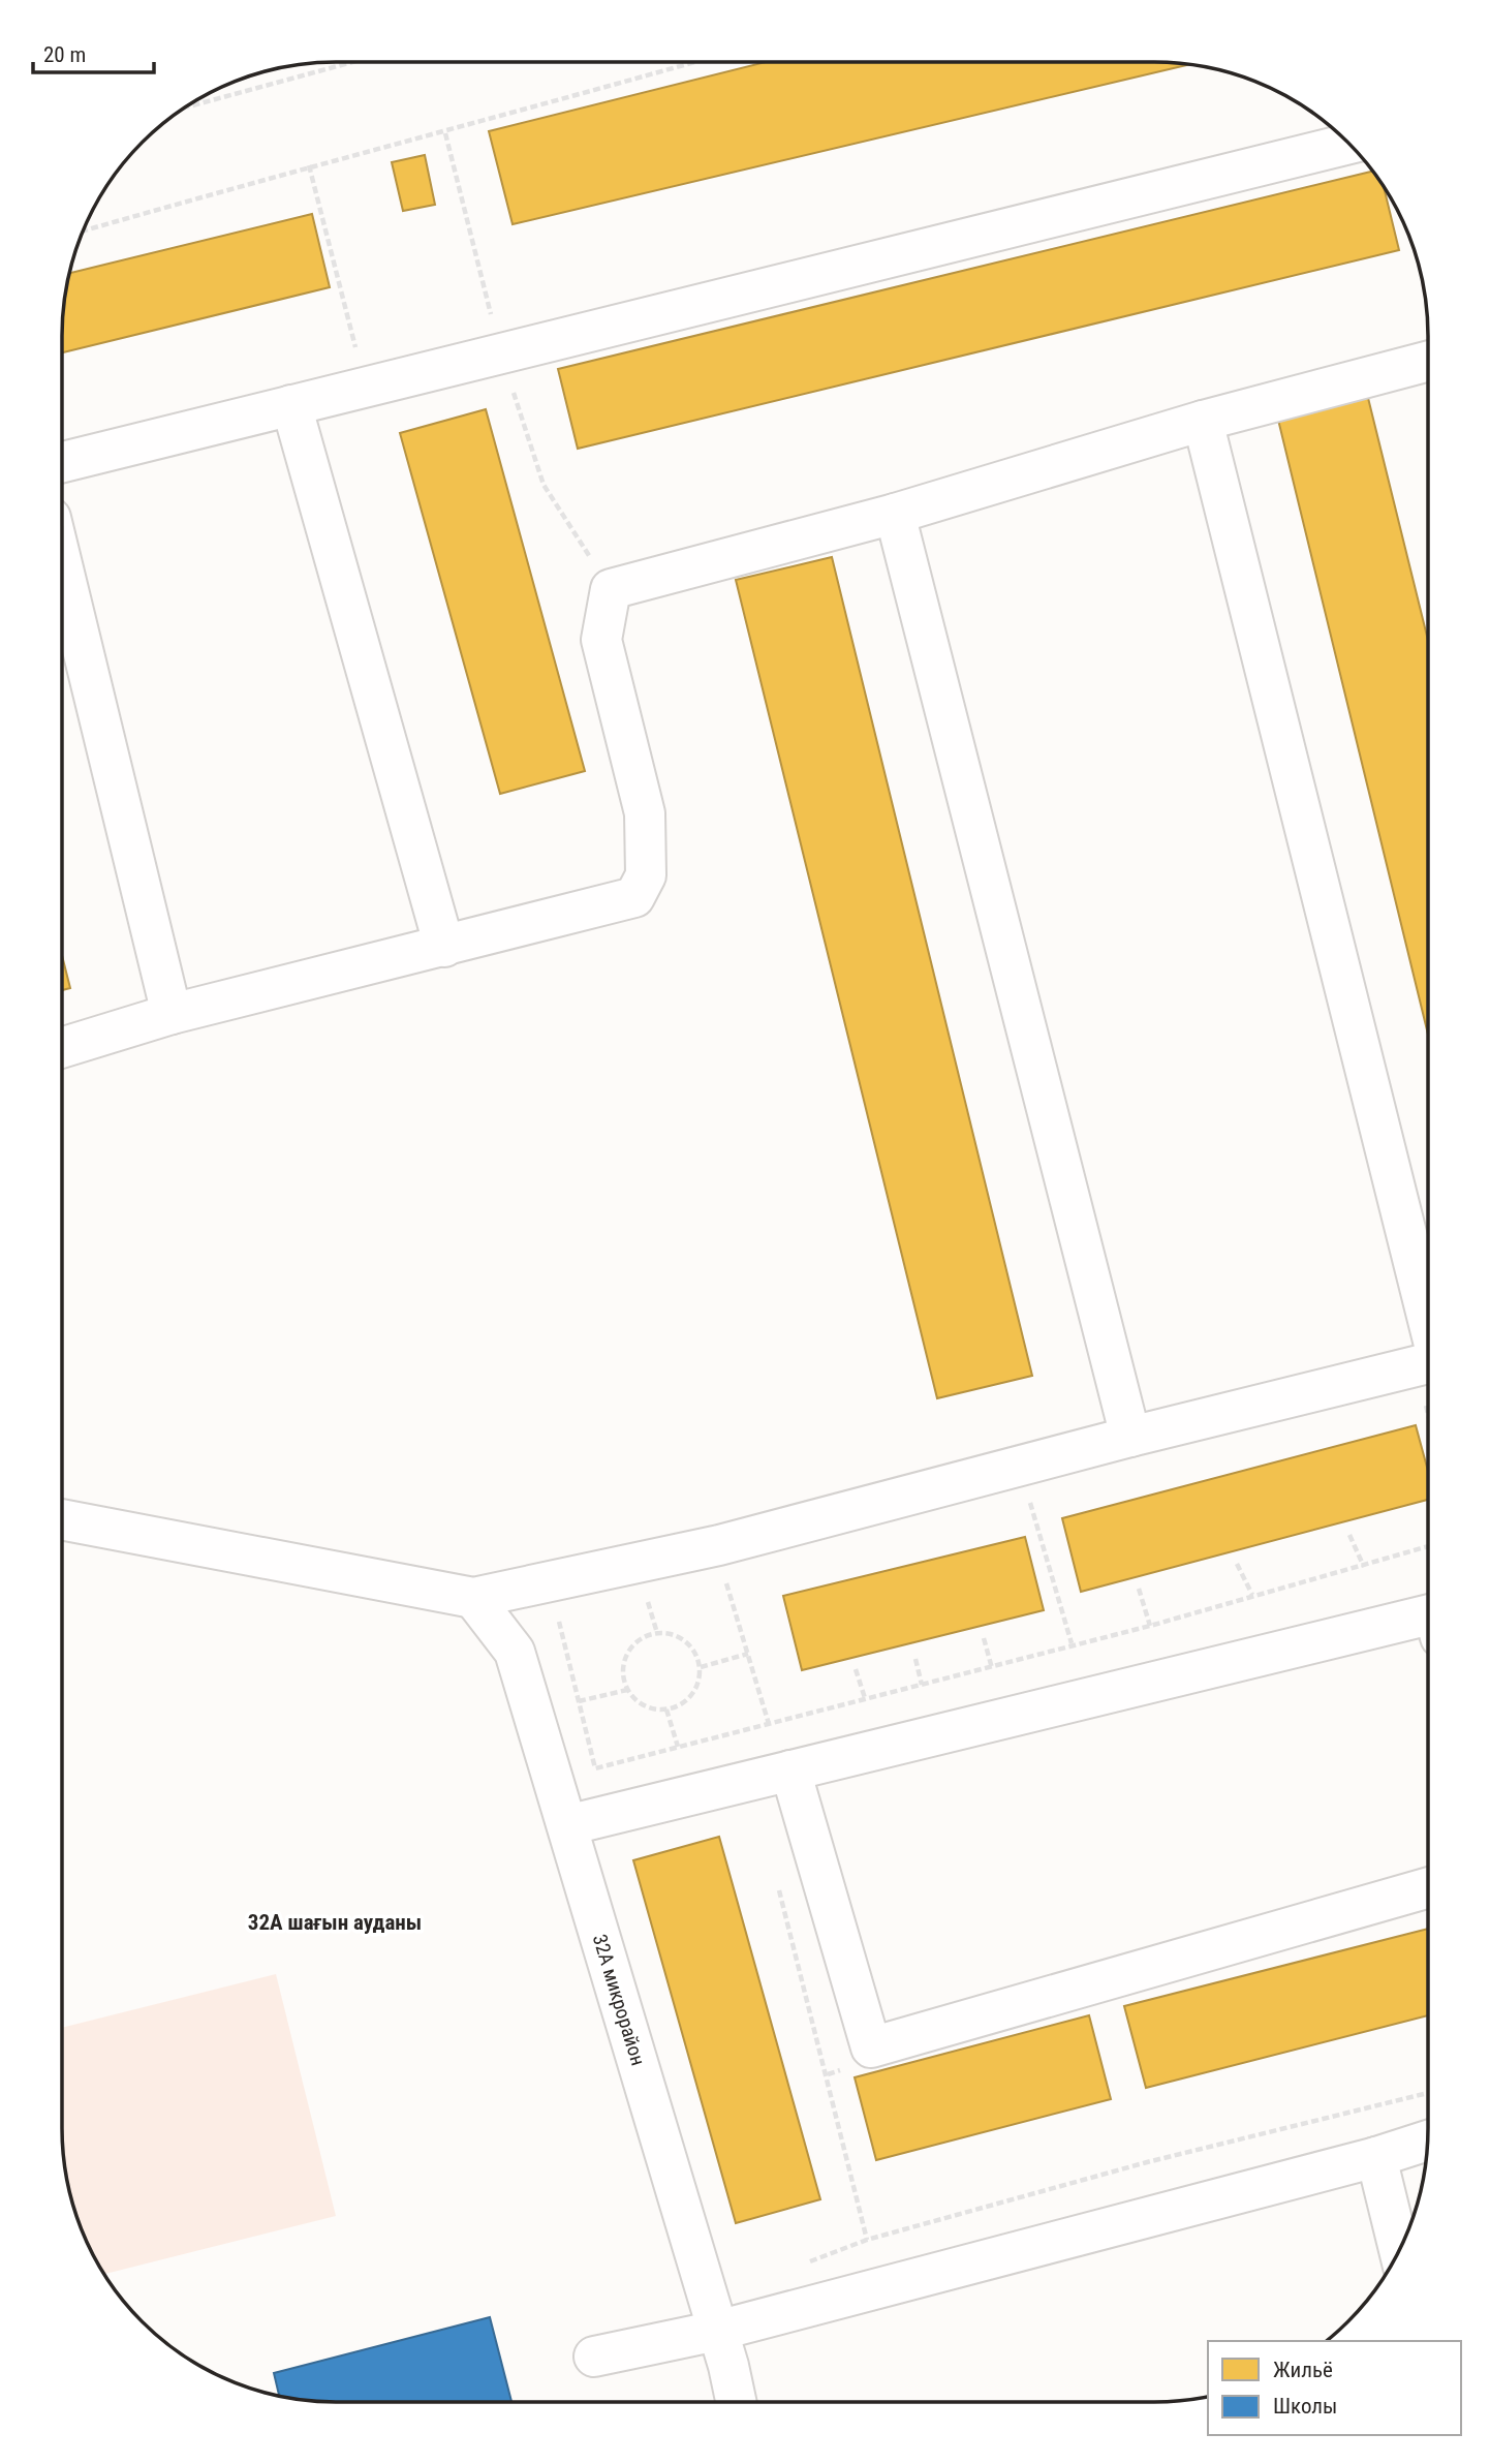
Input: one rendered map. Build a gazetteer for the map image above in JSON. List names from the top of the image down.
{
  "streets": {
    "lane": ["32А микрорайон"]
  },
  "districts": ["32А шағын ауданы"],
  "legend": ["Жильё", "Школы"],
  "scale_bar": "20 m"
}
